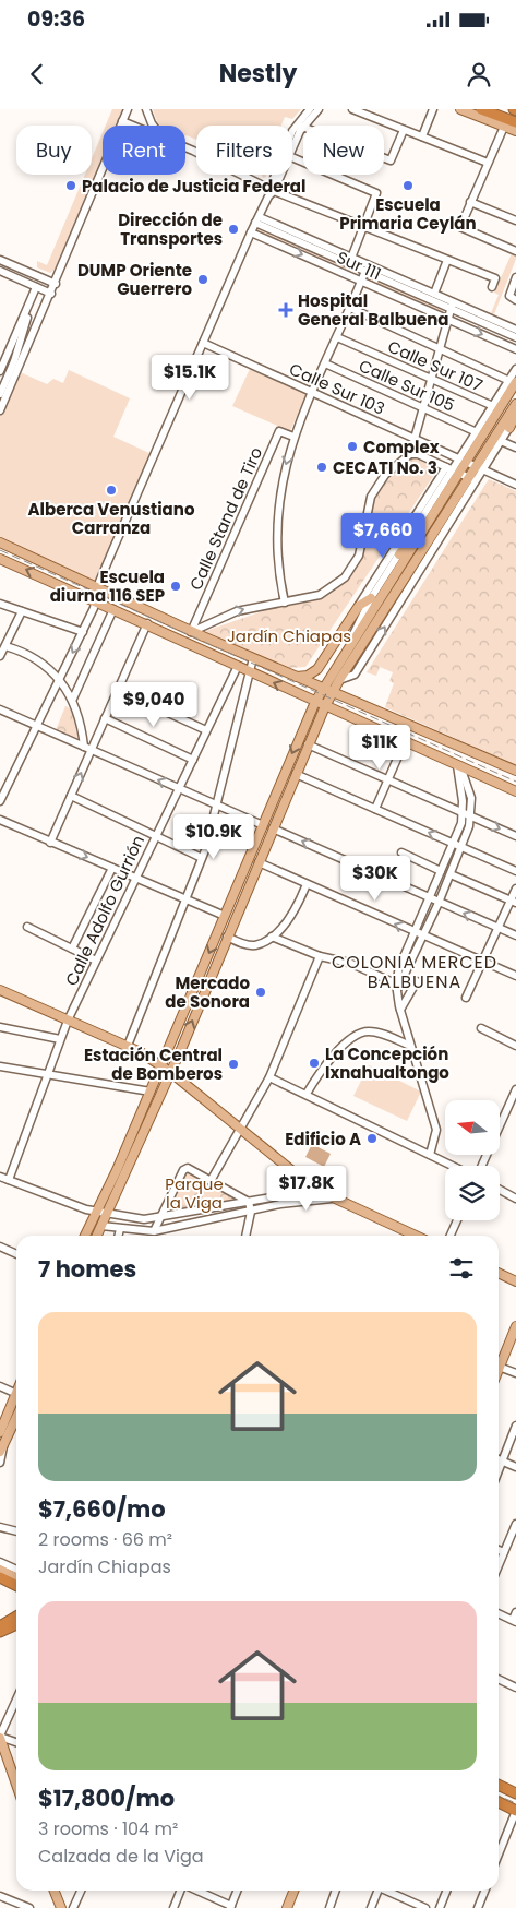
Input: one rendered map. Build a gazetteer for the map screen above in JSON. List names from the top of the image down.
{
  "streets": {
    "street": [
      "Sur 111",
      "Calle Sur 107",
      "Calle Sur 105",
      "Calle Sur 103",
      "Calle Stand de Tiro",
      "Calle Adolfo Gurrión"
    ]
  },
  "crossings": [
    ["Sur 111", "Calle Stand de Tiro"],
    ["Calle Sur 107", "Calle Stand de Tiro"],
    ["Calle Sur 105", "Calle Stand de Tiro"],
    ["Calle Sur 103", "Calle Stand de Tiro"]
  ],
  "districts": ["COLONIA MERCED BALBUENA"],
  "parks": ["Jardín Chiapas", "Parque la Viga"],
  "places": {
    "other": [
      "Palacio de Justicia Federal",
      "Escuela Primaria Ceylán",
      "Dirección de Transportes",
      "DUMP Oriente Guerrero",
      "Complex",
      "CECATI No. 3",
      "Alberca Venustiano Carranza",
      "Escuela diurna 116 SEP",
      "Mercado de Sonora",
      "La Concepción Ixnahualtongo",
      "Estación Central de Bomberos",
      "Edificio A"
    ],
    "health": ["Hospital General Balbuena"]
  },
  "north": "left",
  "page": {
    "status": "09:36",
    "header": "Nestly",
    "chip": [
      "Buy",
      "Rent",
      "Filters",
      "New"
    ],
    "price": [
      "$15.1K",
      "$7,660",
      "$9,040",
      "$11K",
      "$10.9K",
      "$30K",
      "$17.8K"
    ],
    "heading": "7 homes",
    "list": [
      {
        "name": "$7,660/mo",
        "note": "2 rooms · 66 m² · Jardín Chiapas"
      },
      {
        "name": "$17,800/mo",
        "note": "3 rooms · 104 m² · Calzada de la Viga"
      }
    ]
  }
}
